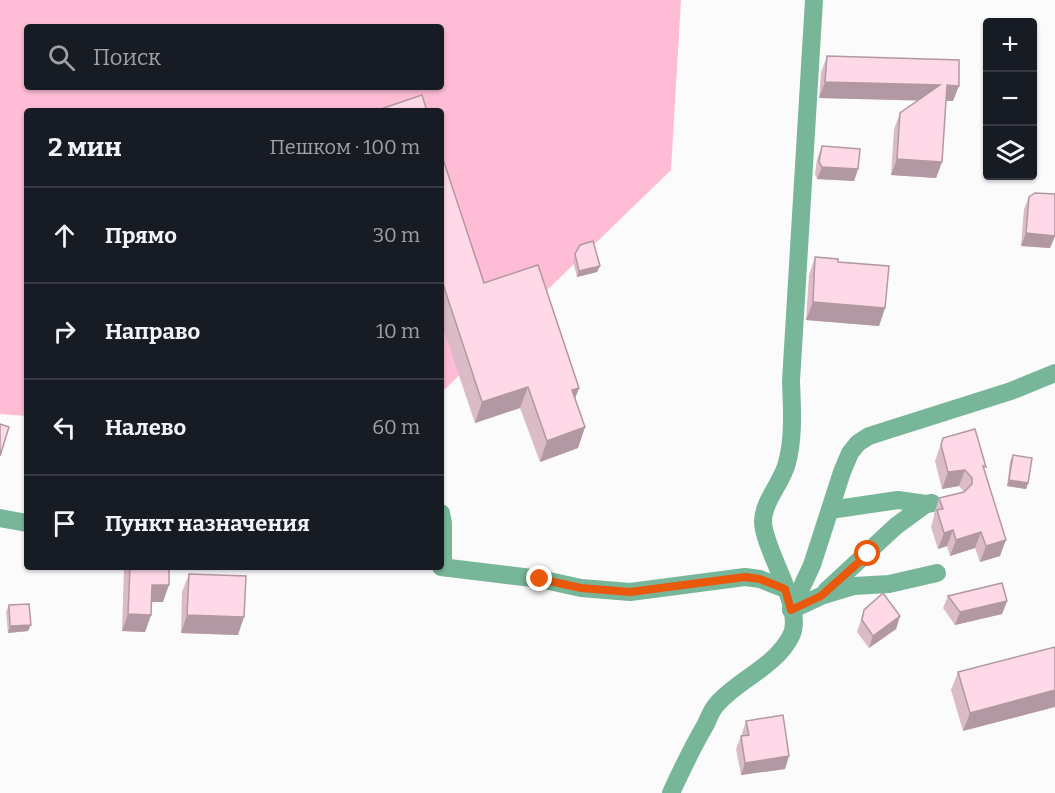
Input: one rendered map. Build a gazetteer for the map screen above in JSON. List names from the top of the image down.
{
  "page": {
    "map_buttons": ["+", "−"],
    "search": "Поиск",
    "heading": ["2 мин", "Пешком · 100 m"],
    "list": [
      ["Прямо", "30 m"],
      ["Направо", "10 m"],
      ["Налево", "60 m"],
      "Пункт назначения"
    ]
  }
}
